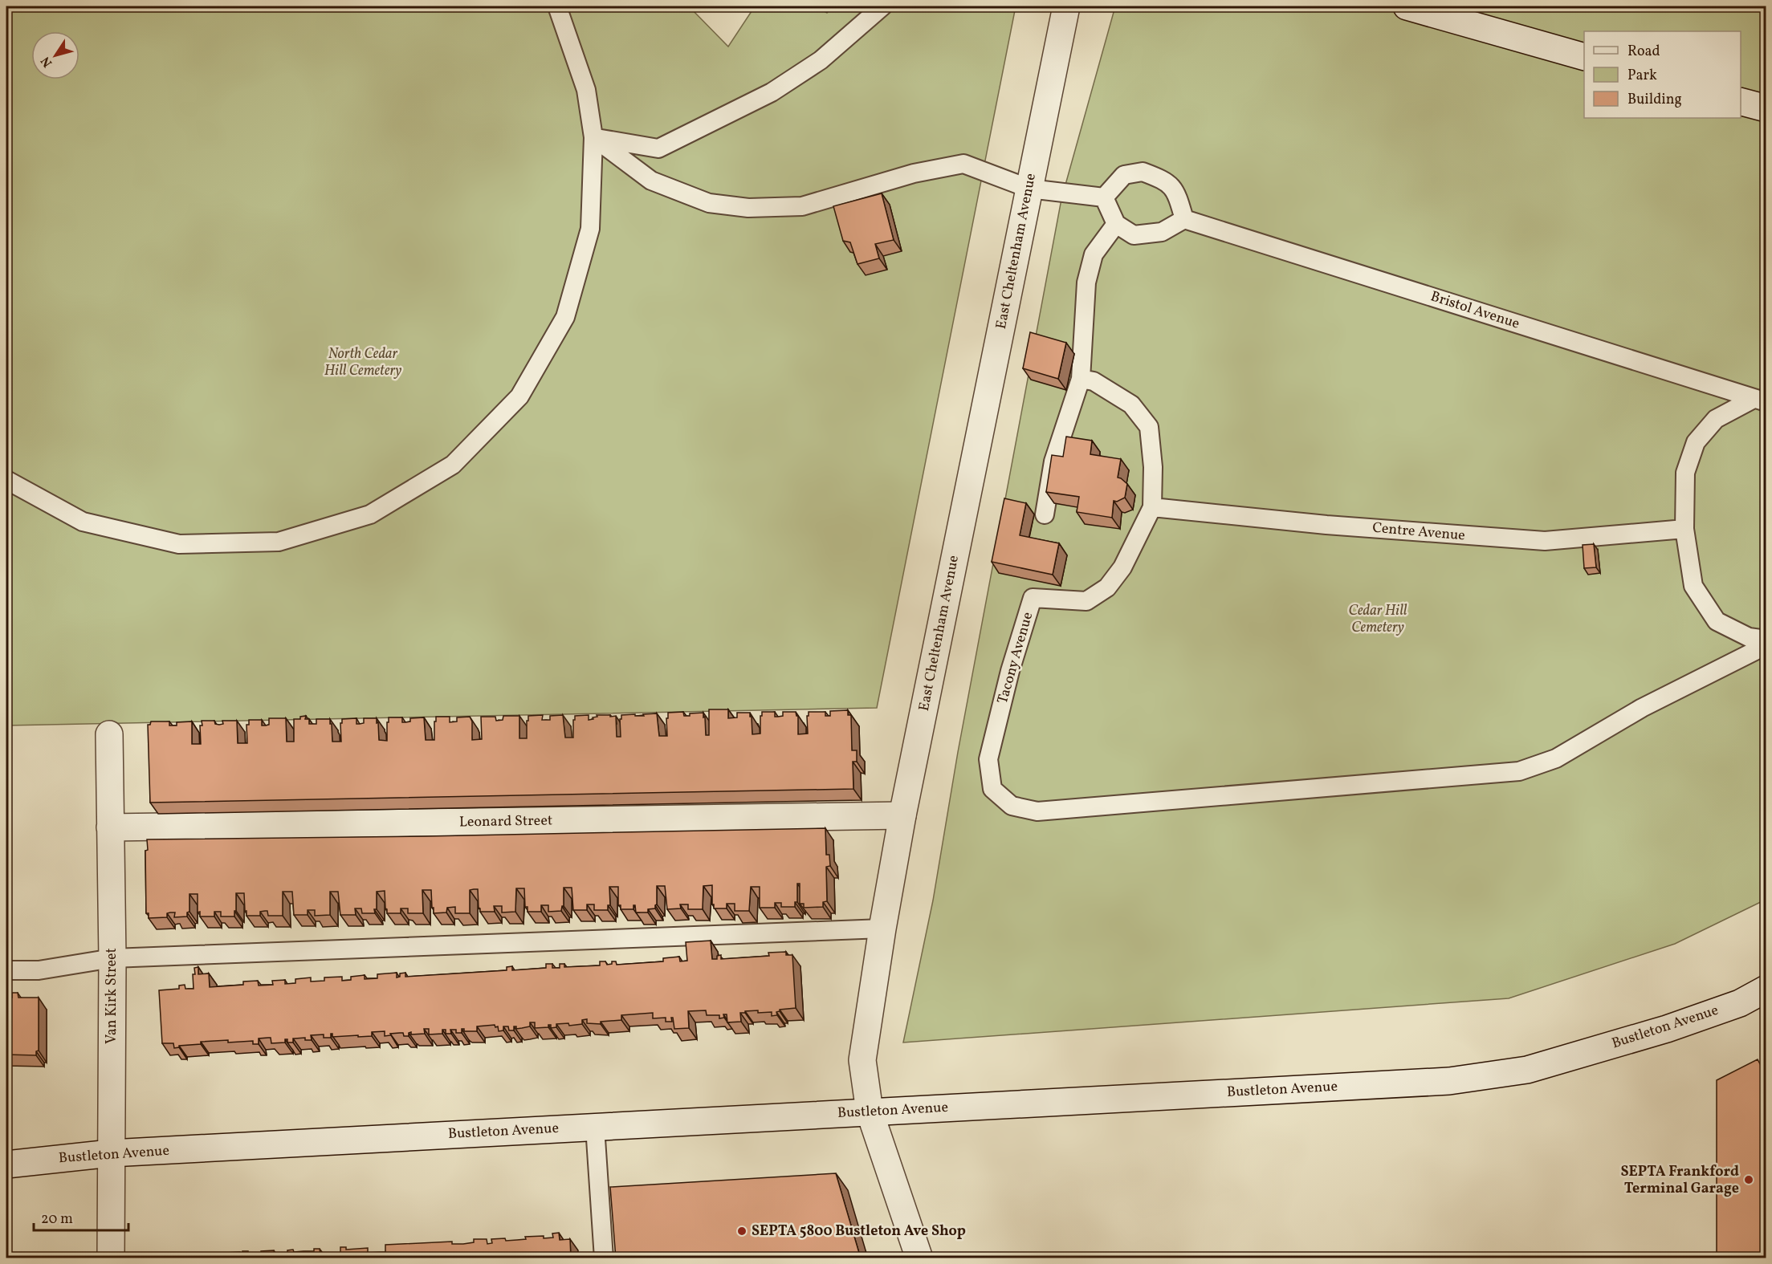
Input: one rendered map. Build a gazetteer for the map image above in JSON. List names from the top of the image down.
{
  "streets": {
    "street": [
      "East Cheltenham Avenue",
      "Leonard Street",
      "Van Kirk Street",
      "Bustleton Avenue"
    ],
    "lane": ["Bristol Avenue", "Centre Avenue", "Tacony Avenue"]
  },
  "crossings": [
    ["East Cheltenham Avenue", "Leonard Street"],
    ["East Cheltenham Avenue", "Bustleton Avenue"],
    ["Centre Avenue", "Tacony Avenue"],
    ["Leonard Street", "Van Kirk Street"],
    ["Van Kirk Street", "Bustleton Avenue"]
  ],
  "parks": ["North Cedar Hill Cemetery", "Cedar Hill Cemetery"],
  "places": ["SEPTA Frankford Terminal Garage", "SEPTA 5800 Bustleton Ave Shop"],
  "legend": ["Road", "Park", "Building"],
  "scale_bar": "20 m",
  "north": "bottom left"
}
